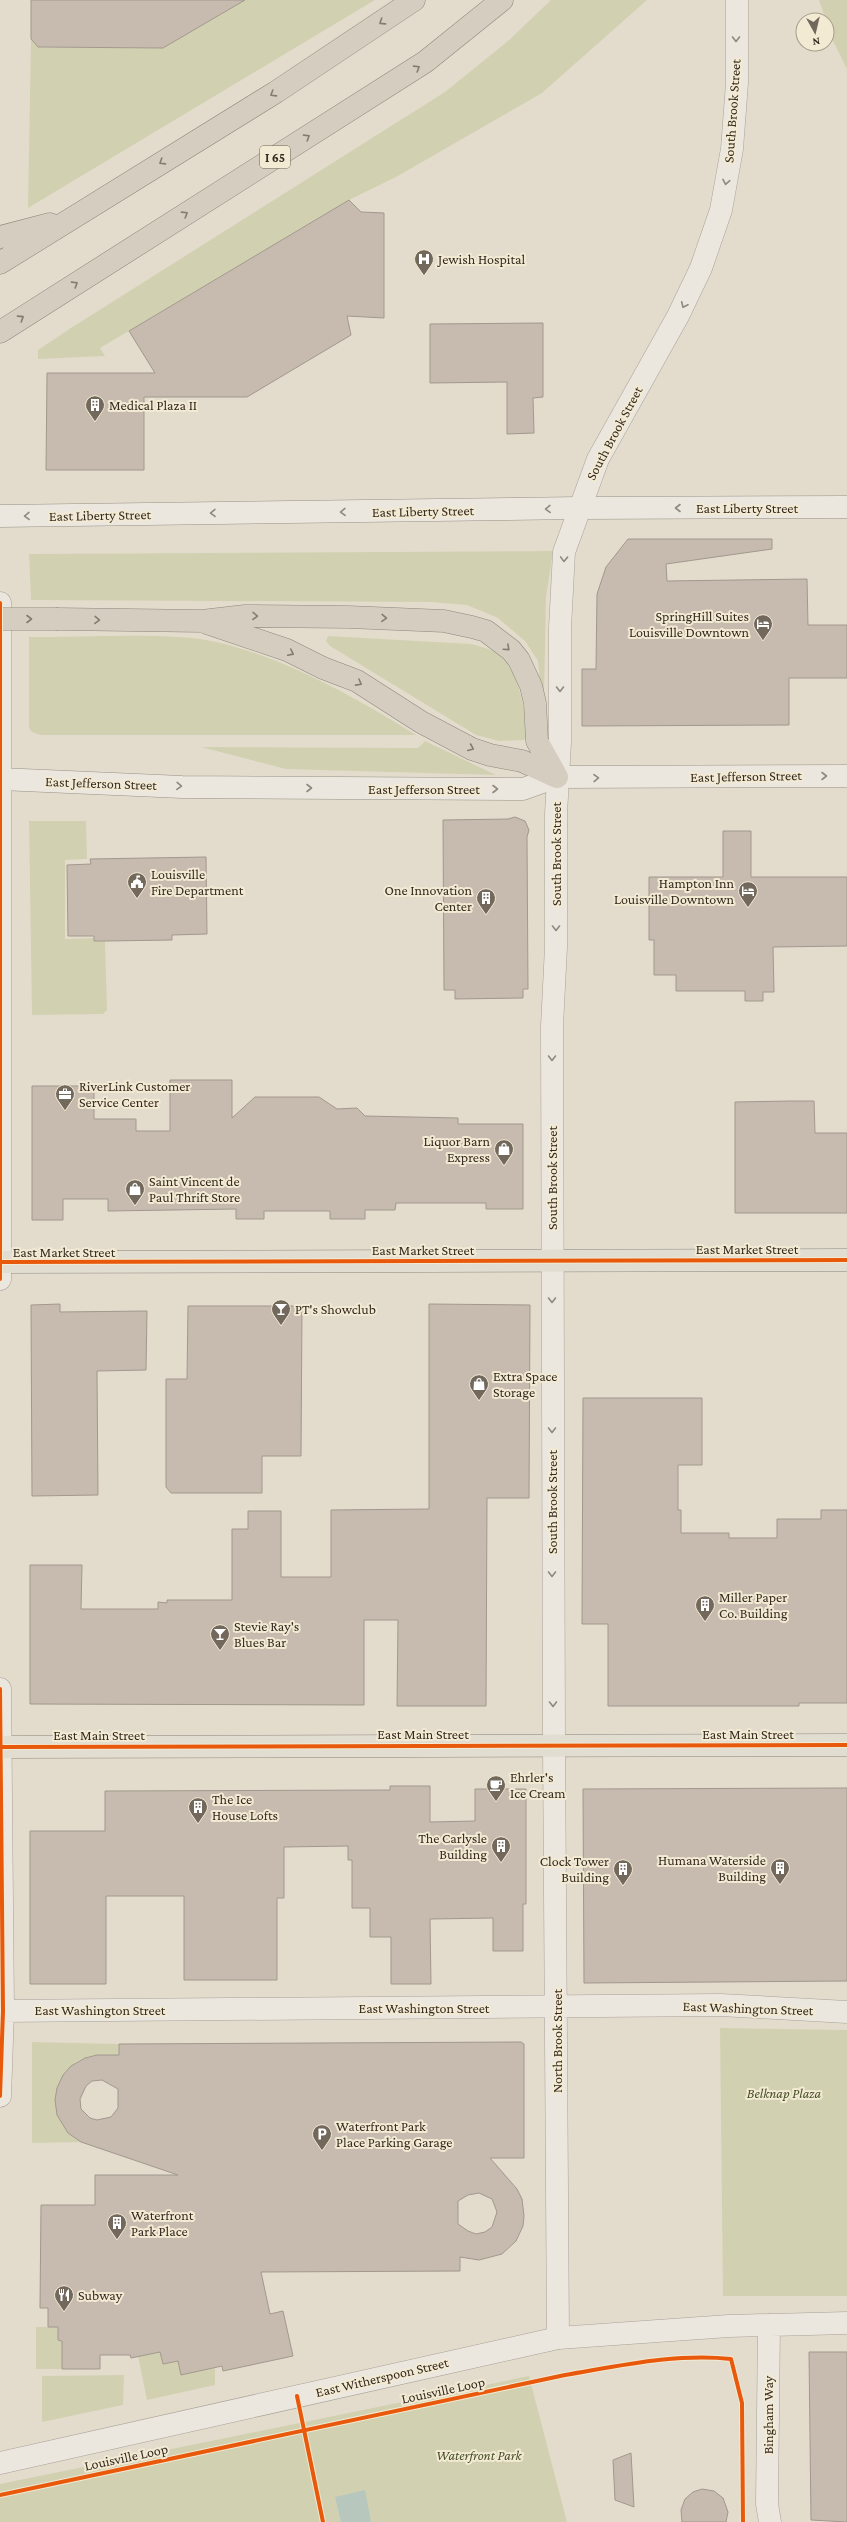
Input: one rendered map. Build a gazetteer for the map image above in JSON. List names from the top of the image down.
{
  "streets": {
    "highway": ["I 65"],
    "main road": ["East Market Street", "East Main Street"],
    "street": [
      "South Brook Street",
      "East Liberty Street",
      "East Jefferson Street",
      "East Washington Street",
      "North Brook Street",
      "East Witherspoon Street",
      "Bingham Way"
    ],
    "cycle path": ["Louisville Loop"]
  },
  "crossings": [
    ["South Brook Street", "East Liberty Street"],
    ["South Brook Street", "East Jefferson Street"],
    ["South Brook Street", "East Market Street"],
    ["South Brook Street", "East Main Street"],
    ["South Brook Street", "North Brook Street"],
    ["East Main Street", "North Brook Street"],
    ["East Washington Street", "North Brook Street"],
    ["North Brook Street", "East Witherspoon Street"],
    ["East Witherspoon Street", "Bingham Way"]
  ],
  "one_way": ["South Brook Street", "East Liberty Street", "East Jefferson Street"],
  "parks": ["Belknap Plaza", "Waterfront Park"],
  "places": {
    "hospital": ["Jewish Hospital"],
    "building": [
      "Medical Plaza II",
      "One Innovation Center",
      "Miller Paper Co. Building",
      "The Ice House Lofts",
      "The Carlysle Building",
      "Humana Waterside Building",
      "Clock Tower Building",
      "Waterfront Park Place"
    ],
    "hotel": ["SpringHill Suites Louisville Downtown", "Hampton Inn Louisville Downtown"],
    "public building": ["Louisville Fire Department"],
    "office": ["RiverLink Customer Service Center"],
    "shop": ["Liquor Barn Express", "Saint Vincent de Paul Thrift Store", "Extra Space Storage"],
    "bar": ["PT's Showclub", "Stevie Ray's Blues Bar"],
    "cafe": ["Ehrler's Ice Cream"],
    "parking": ["Waterfront Park Place Parking Garage"],
    "restaurant": ["Subway"]
  },
  "north": "bottom"
}
